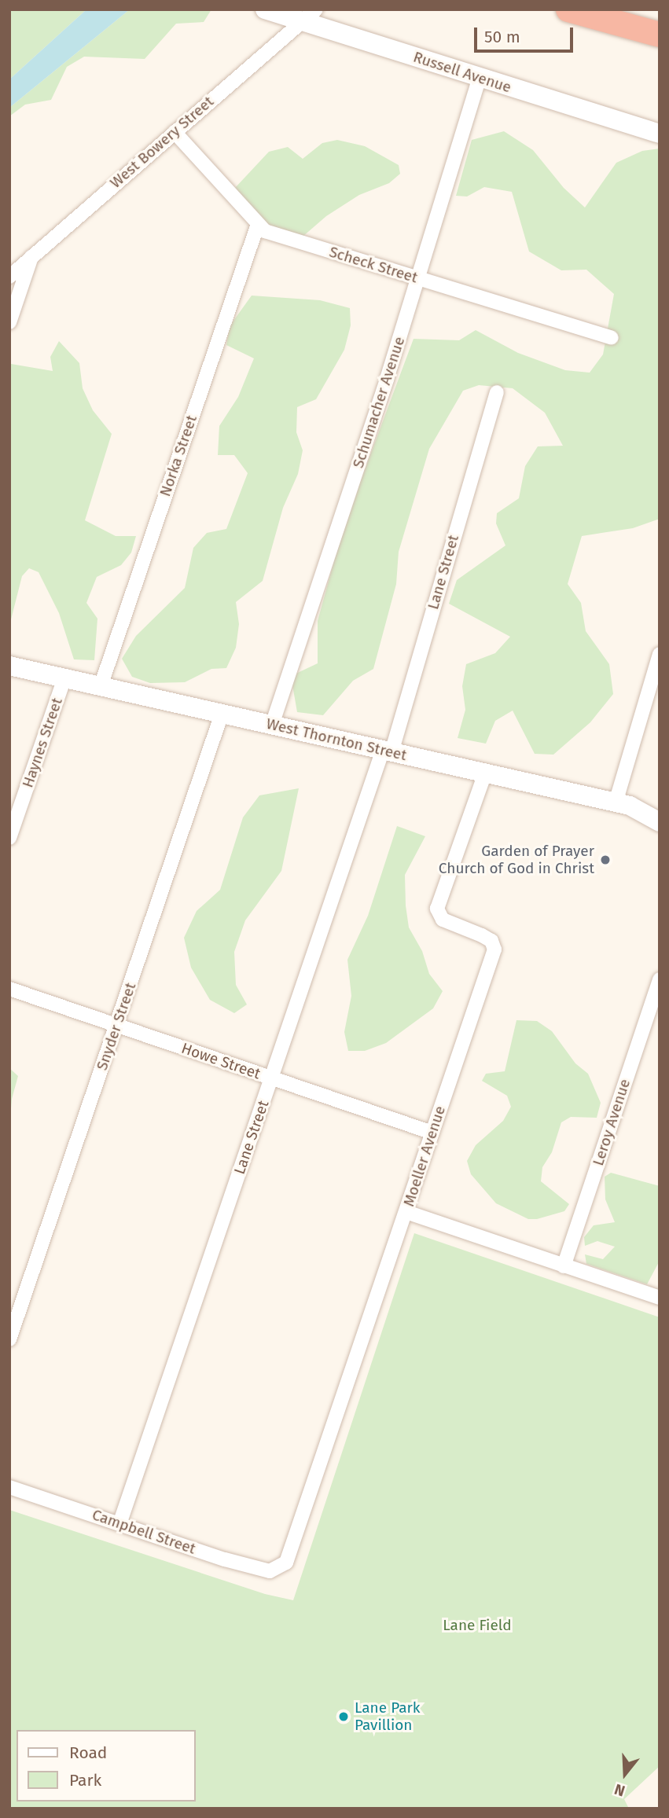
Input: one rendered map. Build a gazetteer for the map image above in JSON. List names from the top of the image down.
{
  "streets": {
    "main road": ["Russell Avenue", "West Thornton Street"],
    "street": [
      "West Bowery Street",
      "Scheck Street",
      "Schumacher Avenue",
      "Norka Street",
      "Lane Street",
      "Haynes Street",
      "Snyder Street",
      "Howe Street",
      "Leroy Avenue",
      "Moeller Avenue",
      "Campbell Street"
    ]
  },
  "crossings": [
    ["Russell Avenue", "West Bowery Street"],
    ["Russell Avenue", "Schumacher Avenue"],
    ["West Bowery Street", "Scheck Street"],
    ["Scheck Street", "Schumacher Avenue"],
    ["Scheck Street", "Norka Street"],
    ["Schumacher Avenue", "West Thornton Street"],
    ["Norka Street", "West Thornton Street"],
    ["Lane Street", "West Thornton Street"],
    ["Lane Street", "Howe Street"],
    ["Lane Street", "Campbell Street"],
    ["West Thornton Street", "Haynes Street"],
    ["West Thornton Street", "Snyder Street"],
    ["West Thornton Street", "Moeller Avenue"],
    ["Snyder Street", "Howe Street"],
    ["Howe Street", "Moeller Avenue"],
    ["Moeller Avenue", "Campbell Street"]
  ],
  "parks": ["Lane Field"],
  "places": ["Garden of Prayer Church of God in Christ", "Lane Park Pavillion"],
  "legend": ["Road", "Park"],
  "scale_bar": "50 m",
  "north": "bottom"
}
